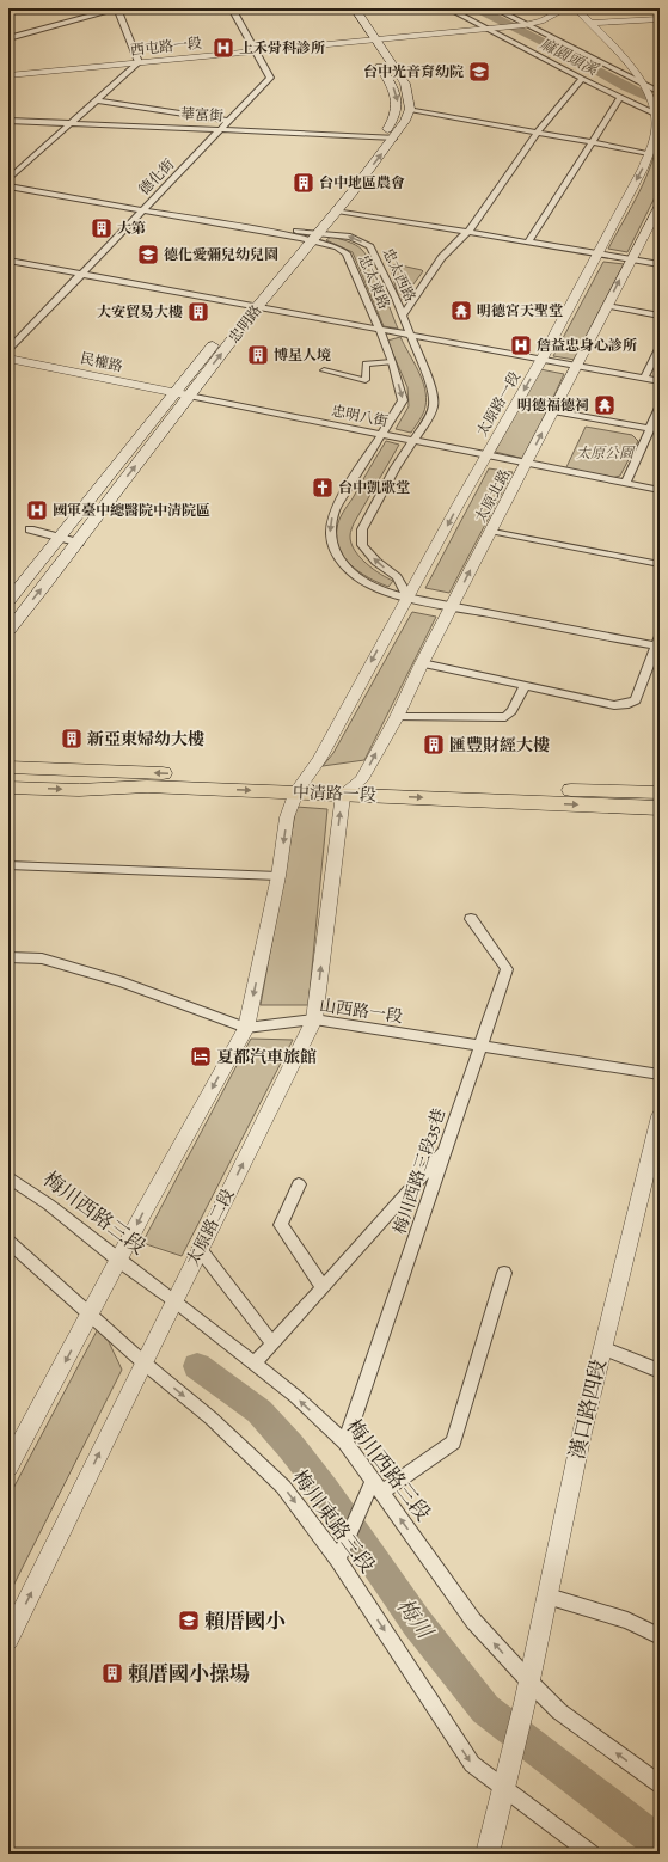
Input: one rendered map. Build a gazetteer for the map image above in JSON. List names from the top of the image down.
{
  "streets": {
    "main road": ["忠明路", "中清路一段"],
    "street": [
      "西屯路一段",
      "華富街",
      "德化街",
      "忠太西路",
      "忠太東路",
      "民權路",
      "太原路一段",
      "忠明八街",
      "太原北路",
      "山西路一段",
      "梅川西路三段35巷",
      "梅川西路三段",
      "太原路二段",
      "漢口路四段",
      "梅川東路三段"
    ]
  },
  "crossings": [
    ["西屯路一段", "德化街"],
    ["華富街", "德化街"],
    ["華富街", "忠明路"],
    ["德化街", "忠太東路"],
    ["忠太西路", "忠太東路"],
    ["忠太西路", "忠明路"],
    ["忠太西路", "太原路一段"],
    ["忠太西路", "忠明八街"],
    ["忠太東路", "忠明路"],
    ["忠太東路", "太原路一段"],
    ["忠太東路", "忠明八街"],
    ["忠明路", "民權路"],
    ["忠明路", "忠明八街"],
    ["民權路", "忠明八街"],
    ["太原路一段", "忠明八街"],
    ["太原路一段", "中清路一段"],
    ["忠明八街", "太原北路"],
    ["太原北路", "中清路一段"],
    ["太原北路", "太原路二段"],
    ["中清路一段", "太原路二段"],
    ["山西路一段", "梅川西路三段35巷"],
    ["山西路一段", "太原路二段"],
    ["梅川西路三段35巷", "梅川西路三段"],
    ["梅川西路三段", "太原路二段"],
    ["梅川西路三段", "漢口路四段"],
    ["太原路二段", "梅川東路三段"],
    ["漢口路四段", "梅川東路三段"]
  ],
  "one_way": ["太原北路", "梅川西路三段", "梅川東路三段"],
  "water": ["麻園頭溪", "梅川"],
  "parks": ["太原公園"],
  "places": {
    "hospital": ["上禾骨科診所", "詹益忠身心診所", "國軍臺中總醫院中清院區"],
    "school or university": ["台中光音育幼院", "德化愛彌兒幼兒園", "賴厝國小"],
    "building": [
      "台中地區農會",
      "大第",
      "大安貿易大樓",
      "博星人境",
      "新亞東婦幼大樓",
      "匯豐財經大樓",
      "賴厝國小操場"
    ],
    "temple": ["明德宮天聖堂", "明德福德祠"],
    "church": ["台中凱歌堂"],
    "hotel": ["夏都汽車旅館"]
  }
}
